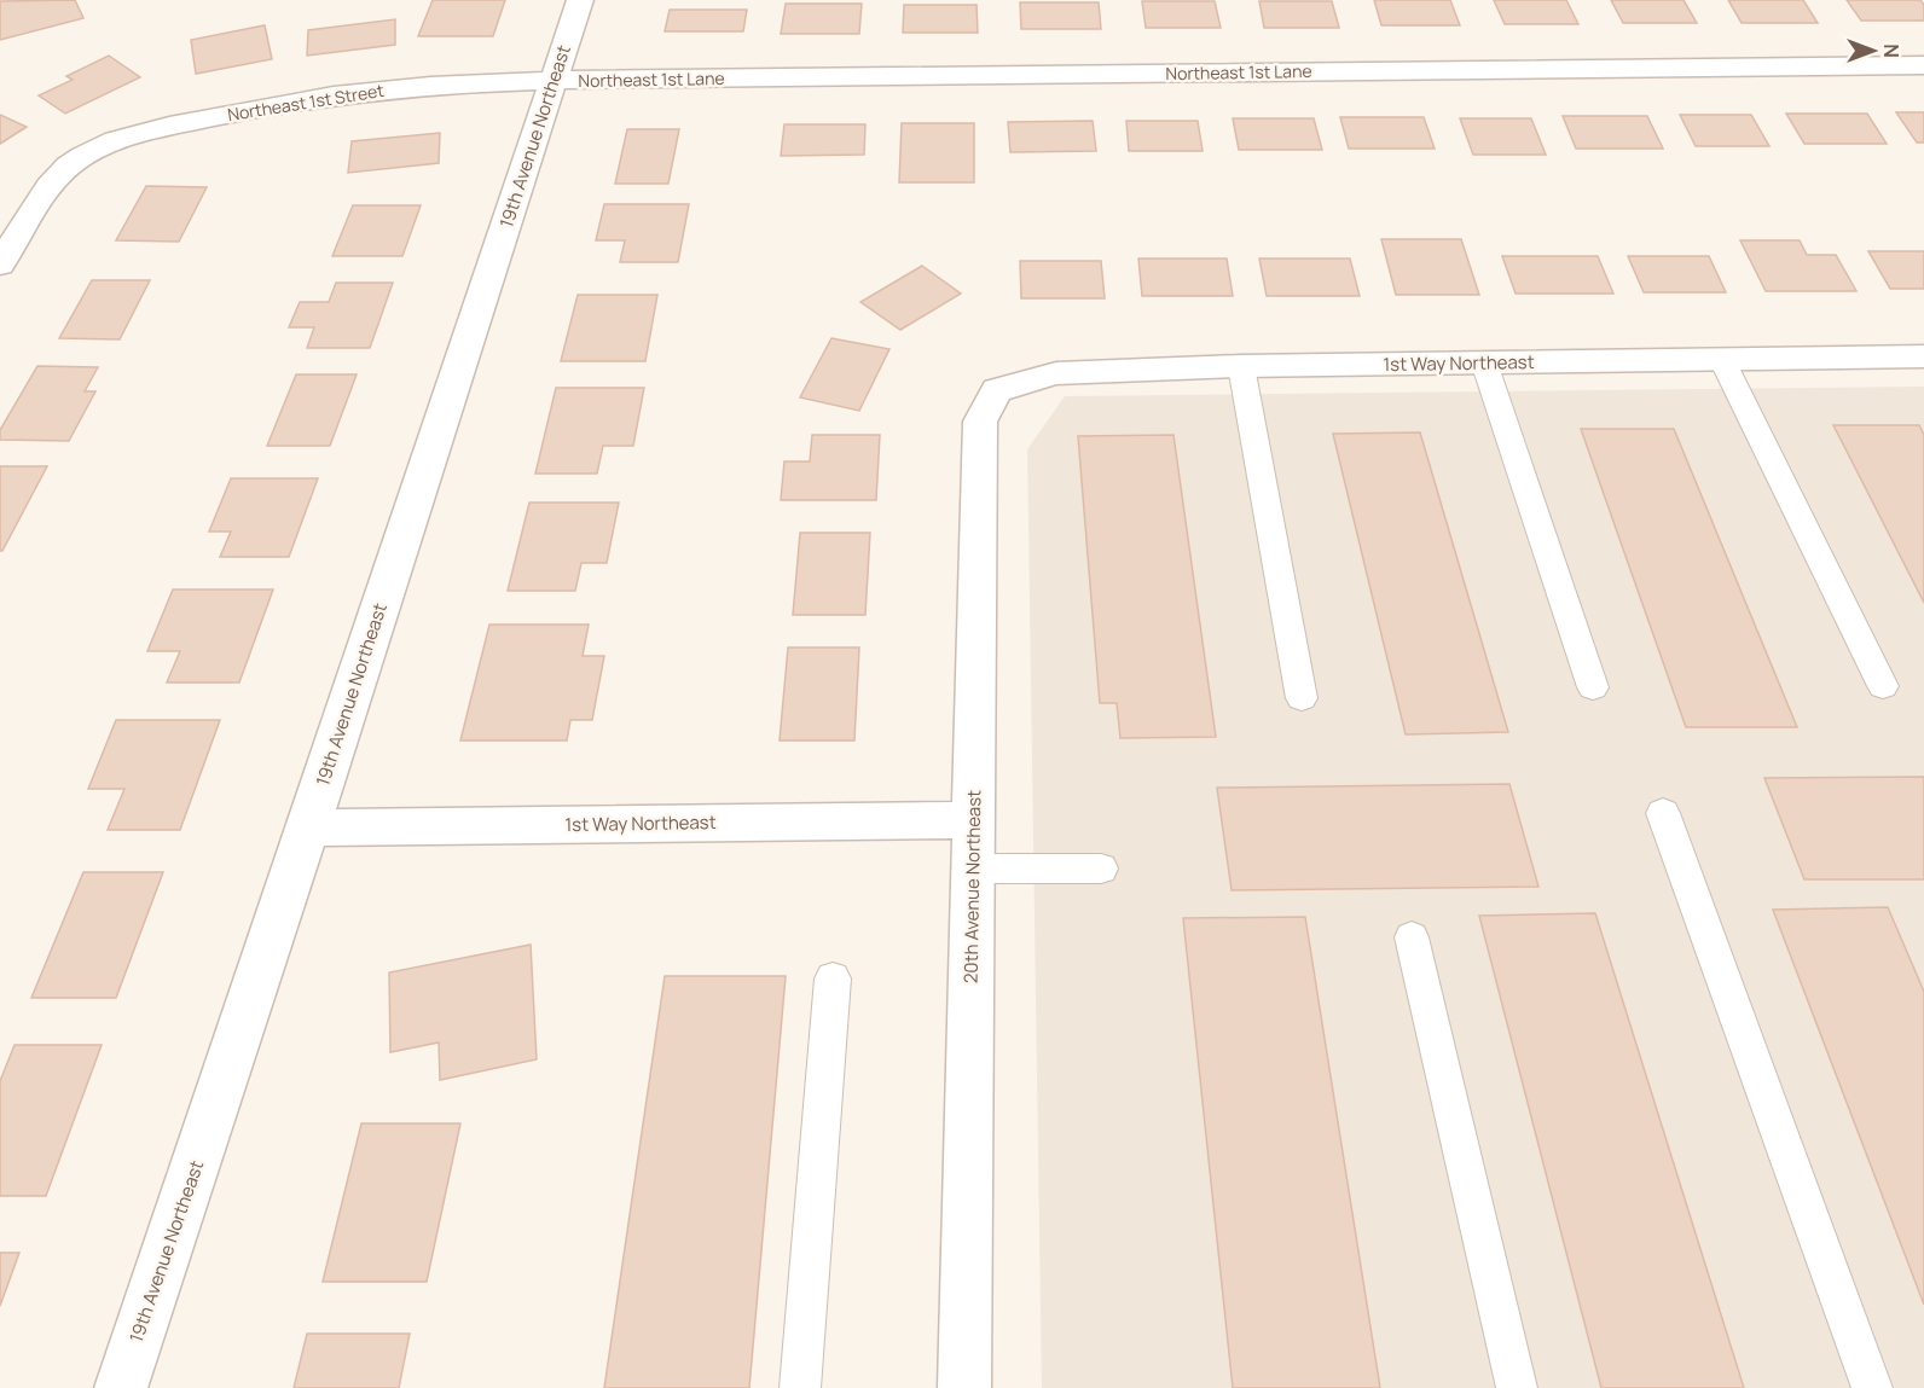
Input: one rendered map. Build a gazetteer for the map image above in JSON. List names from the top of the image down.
{
  "streets": {
    "street": [
      "Northeast 1st Lane",
      "Northeast 1st Street",
      "19th Avenue Northeast",
      "1st Way Northeast",
      "20th Avenue Northeast"
    ]
  },
  "crossings": [
    ["Northeast 1st Lane", "Northeast 1st Street"],
    ["Northeast 1st Lane", "19th Avenue Northeast"],
    ["Northeast 1st Street", "19th Avenue Northeast"],
    ["19th Avenue Northeast", "1st Way Northeast"],
    ["1st Way Northeast", "20th Avenue Northeast"]
  ],
  "north": "right"
}
